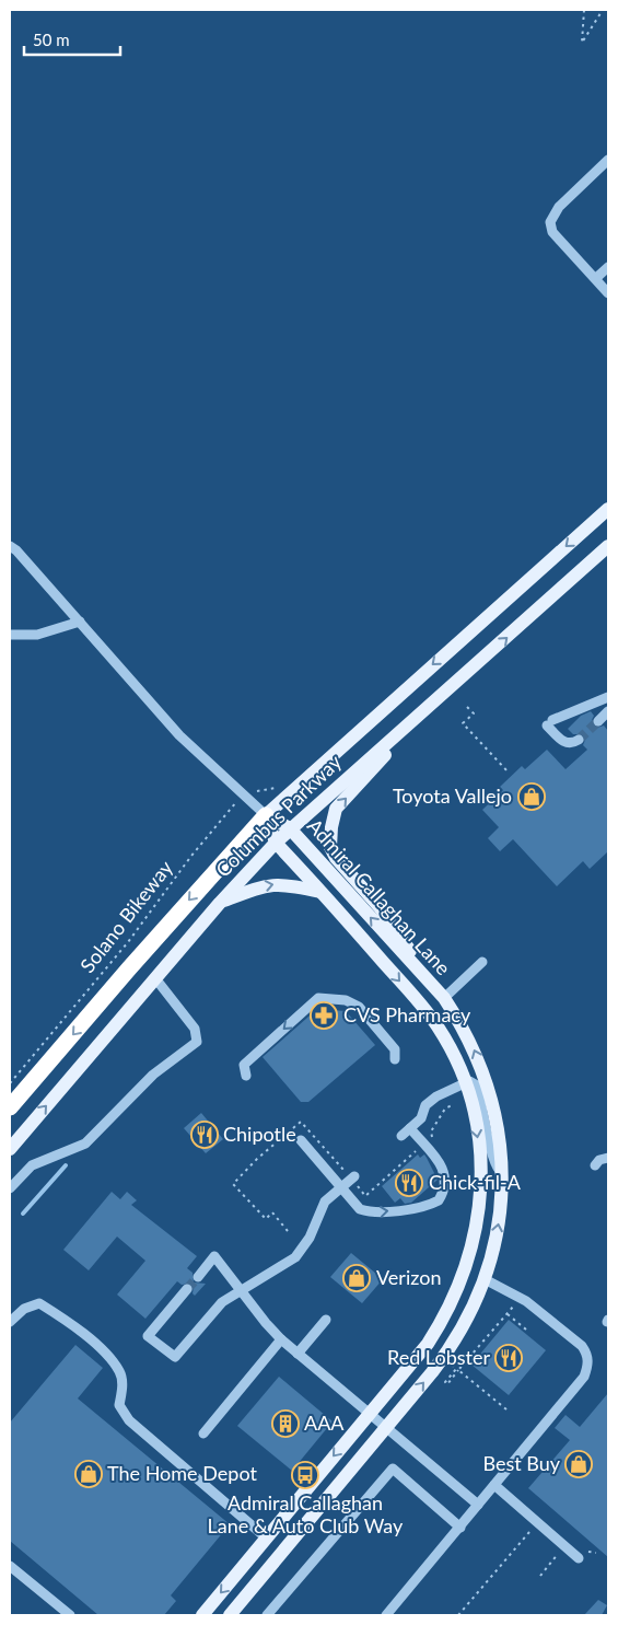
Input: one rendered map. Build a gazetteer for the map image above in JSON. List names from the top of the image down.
{
  "streets": {
    "highway": ["Columbus Parkway"],
    "main road": ["Admiral Callaghan Lane"],
    "path": ["Solano Bikeway"]
  },
  "crossings": [
    ["Columbus Parkway", "Admiral Callaghan Lane"]
  ],
  "places": {
    "shop": [
      "Toyota Vallejo",
      "Verizon",
      "Best Buy",
      "The Home Depot"
    ],
    "pharmacy": ["CVS Pharmacy"],
    "restaurant": ["Chipotle", "Chick-fil-A", "Red Lobster"],
    "building": ["AAA"],
    "bus stop": ["Admiral Callaghan Lane & Auto Club Way"]
  },
  "scale_bar": "50 m"
}
